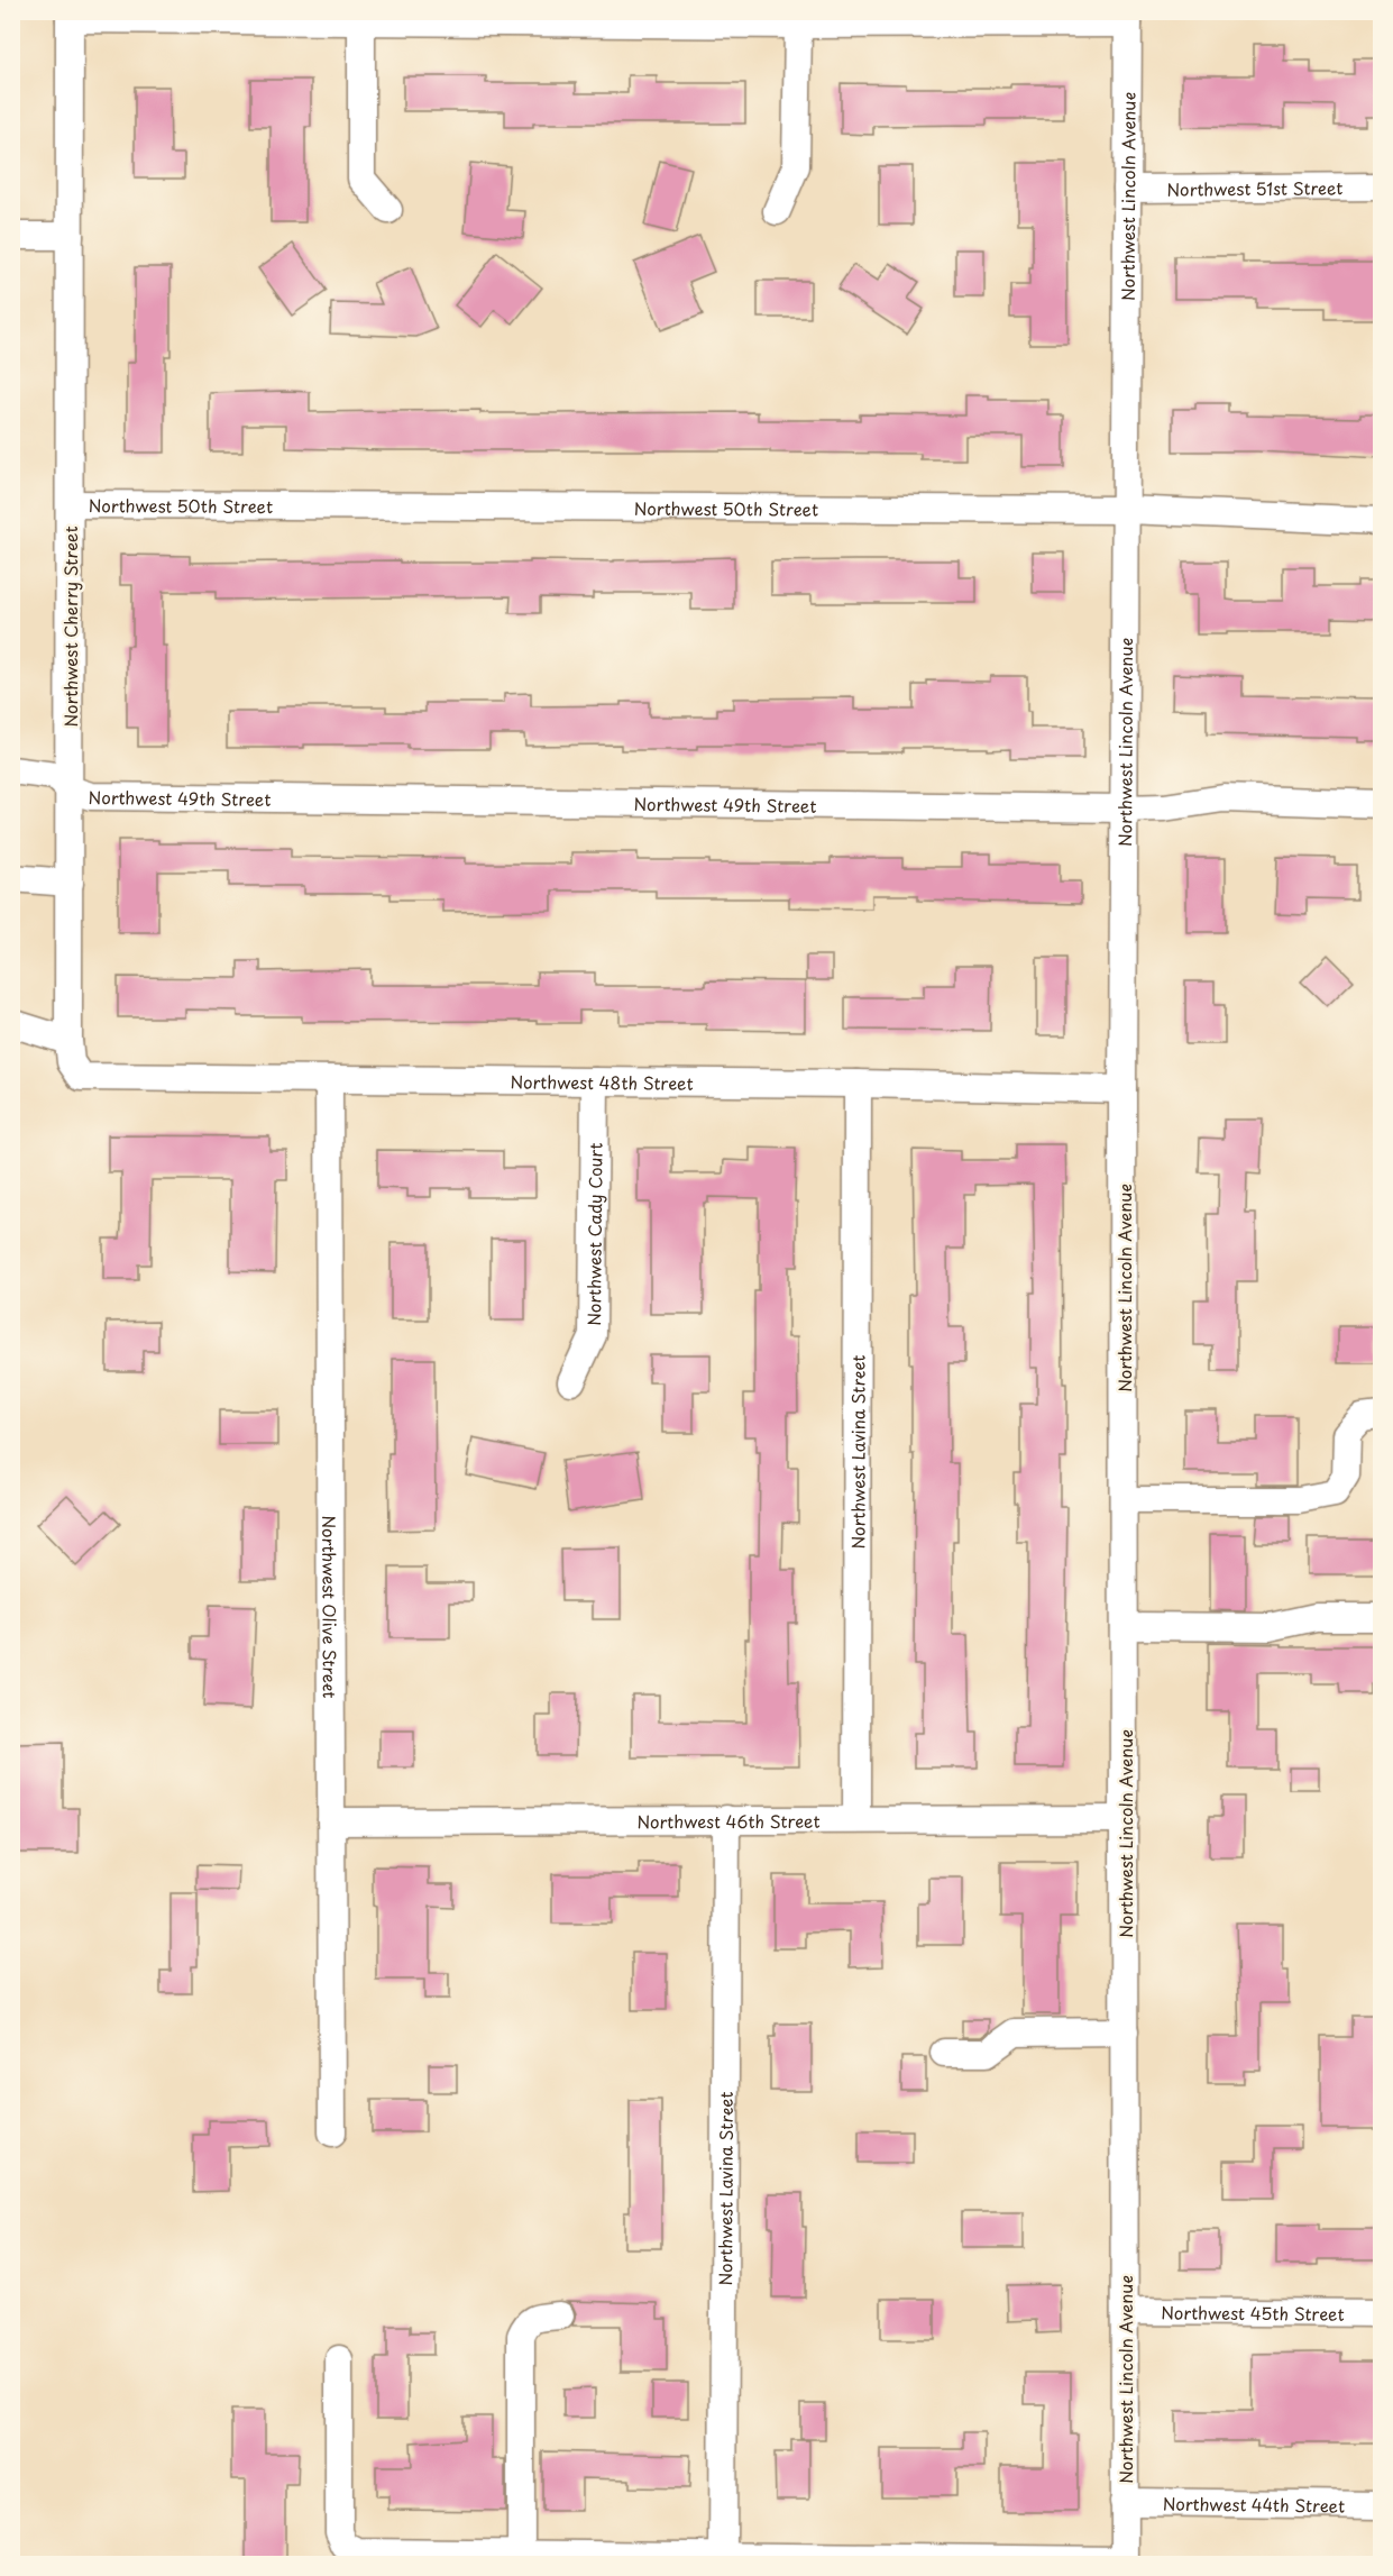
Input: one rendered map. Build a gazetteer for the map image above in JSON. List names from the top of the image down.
{
  "streets": {
    "street": [
      "Northwest 51st Street",
      "Northwest Lincoln Avenue",
      "Northwest 50th Street",
      "Northwest Cherry Street",
      "Northwest 49th Street",
      "Northwest 48th Street",
      "Northwest Cady Court",
      "Northwest Lavina Street",
      "Northwest Olive Street",
      "Northwest 46th Street",
      "Northwest 45th Street",
      "Northwest 44th Street"
    ]
  },
  "crossings": [
    ["Northwest 51st Street", "Northwest Lincoln Avenue"],
    ["Northwest Lincoln Avenue", "Northwest 50th Street"],
    ["Northwest Lincoln Avenue", "Northwest 49th Street"],
    ["Northwest Lincoln Avenue", "Northwest 48th Street"],
    ["Northwest Lincoln Avenue", "Northwest 46th Street"],
    ["Northwest Lincoln Avenue", "Northwest 45th Street"],
    ["Northwest Lincoln Avenue", "Northwest 44th Street"],
    ["Northwest 50th Street", "Northwest Cherry Street"],
    ["Northwest Cherry Street", "Northwest 49th Street"],
    ["Northwest Cherry Street", "Northwest 48th Street"],
    ["Northwest 48th Street", "Northwest Cady Court"],
    ["Northwest 48th Street", "Northwest Lavina Street"],
    ["Northwest 48th Street", "Northwest Olive Street"],
    ["Northwest Lavina Street", "Northwest 46th Street"],
    ["Northwest Olive Street", "Northwest 46th Street"]
  ]
}
